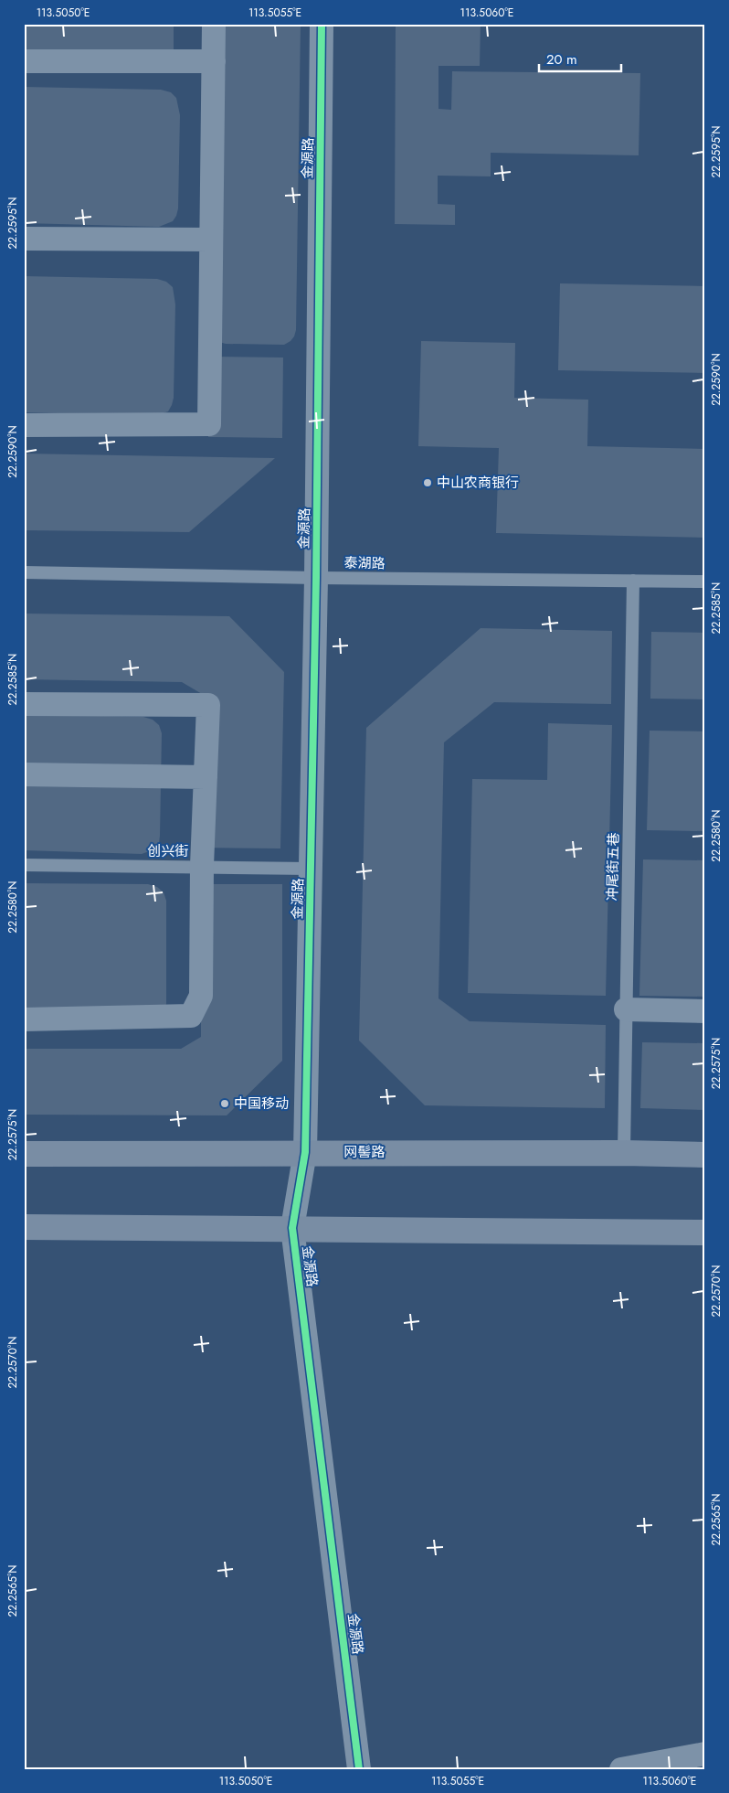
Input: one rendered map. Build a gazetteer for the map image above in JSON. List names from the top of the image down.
{
  "streets": {
    "main road": ["网髻路"],
    "street": ["金源路"],
    "lane": ["泰湖路", "创兴街", "冲尾街五巷"]
  },
  "crossings": [
    ["金源路", "泰湖路"],
    ["金源路", "创兴街"],
    ["金源路", "网髻路"],
    ["泰湖路", "冲尾街五巷"],
    ["冲尾街五巷", "网髻路"]
  ],
  "places": ["中山农商银行", "中国移动"],
  "scale_bar": "20 m",
  "coordinates": [
    "113.5050°E",
    "113.5055°E",
    "113.5060°E",
    "22.2595°N",
    "22.2590°N",
    "22.2585°N",
    "22.2580°N",
    "22.2575°N",
    "22.2570°N",
    "22.2565°N"
  ]
}
